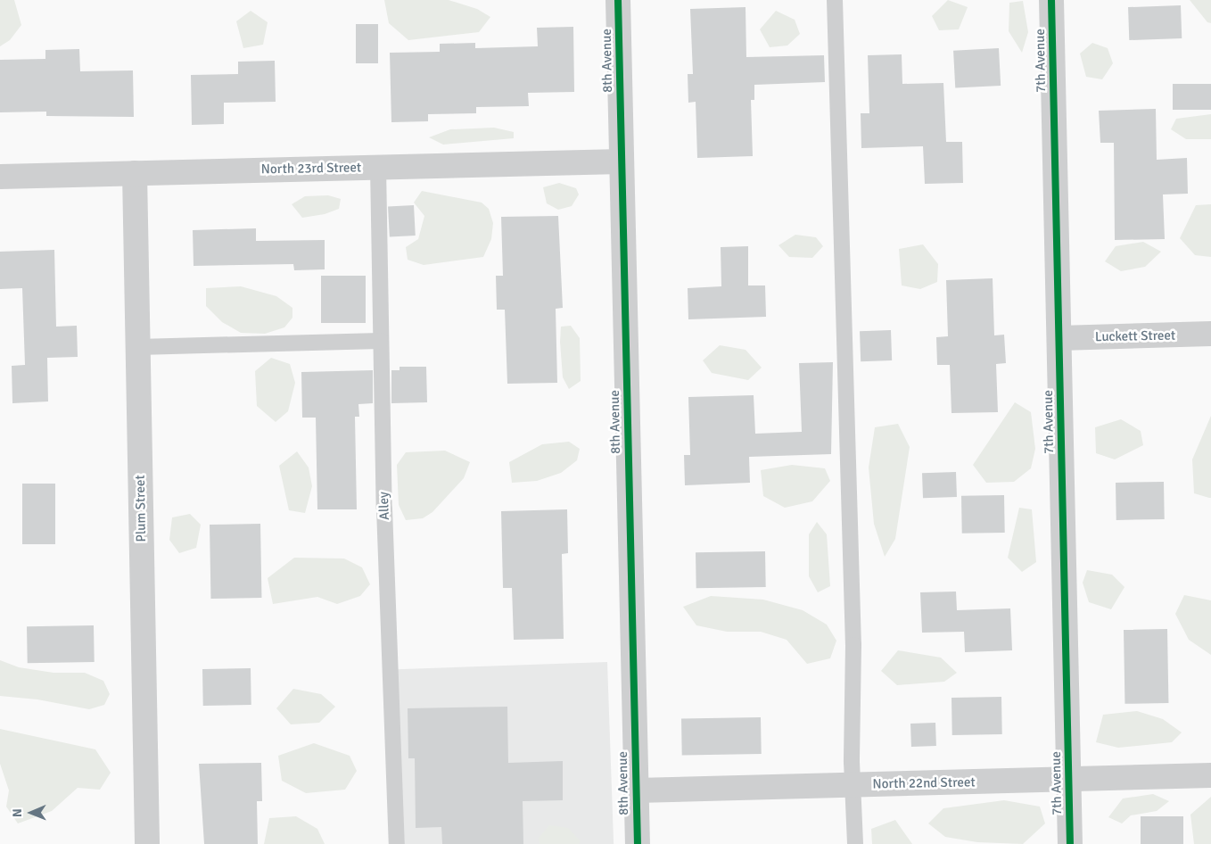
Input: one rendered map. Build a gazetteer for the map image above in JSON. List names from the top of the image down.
{
  "streets": {
    "street": [
      "8th Avenue",
      "7th Avenue",
      "North 23rd Street",
      "Luckett Street",
      "Plum Street",
      "North 22nd Street"
    ],
    "lane": ["Alley"]
  },
  "crossings": [
    ["8th Avenue", "North 23rd Street"],
    ["8th Avenue", "North 22nd Street"],
    ["7th Avenue", "Luckett Street"],
    ["7th Avenue", "North 22nd Street"],
    ["North 23rd Street", "Alley"],
    ["North 23rd Street", "Plum Street"]
  ],
  "north": "left"
}
